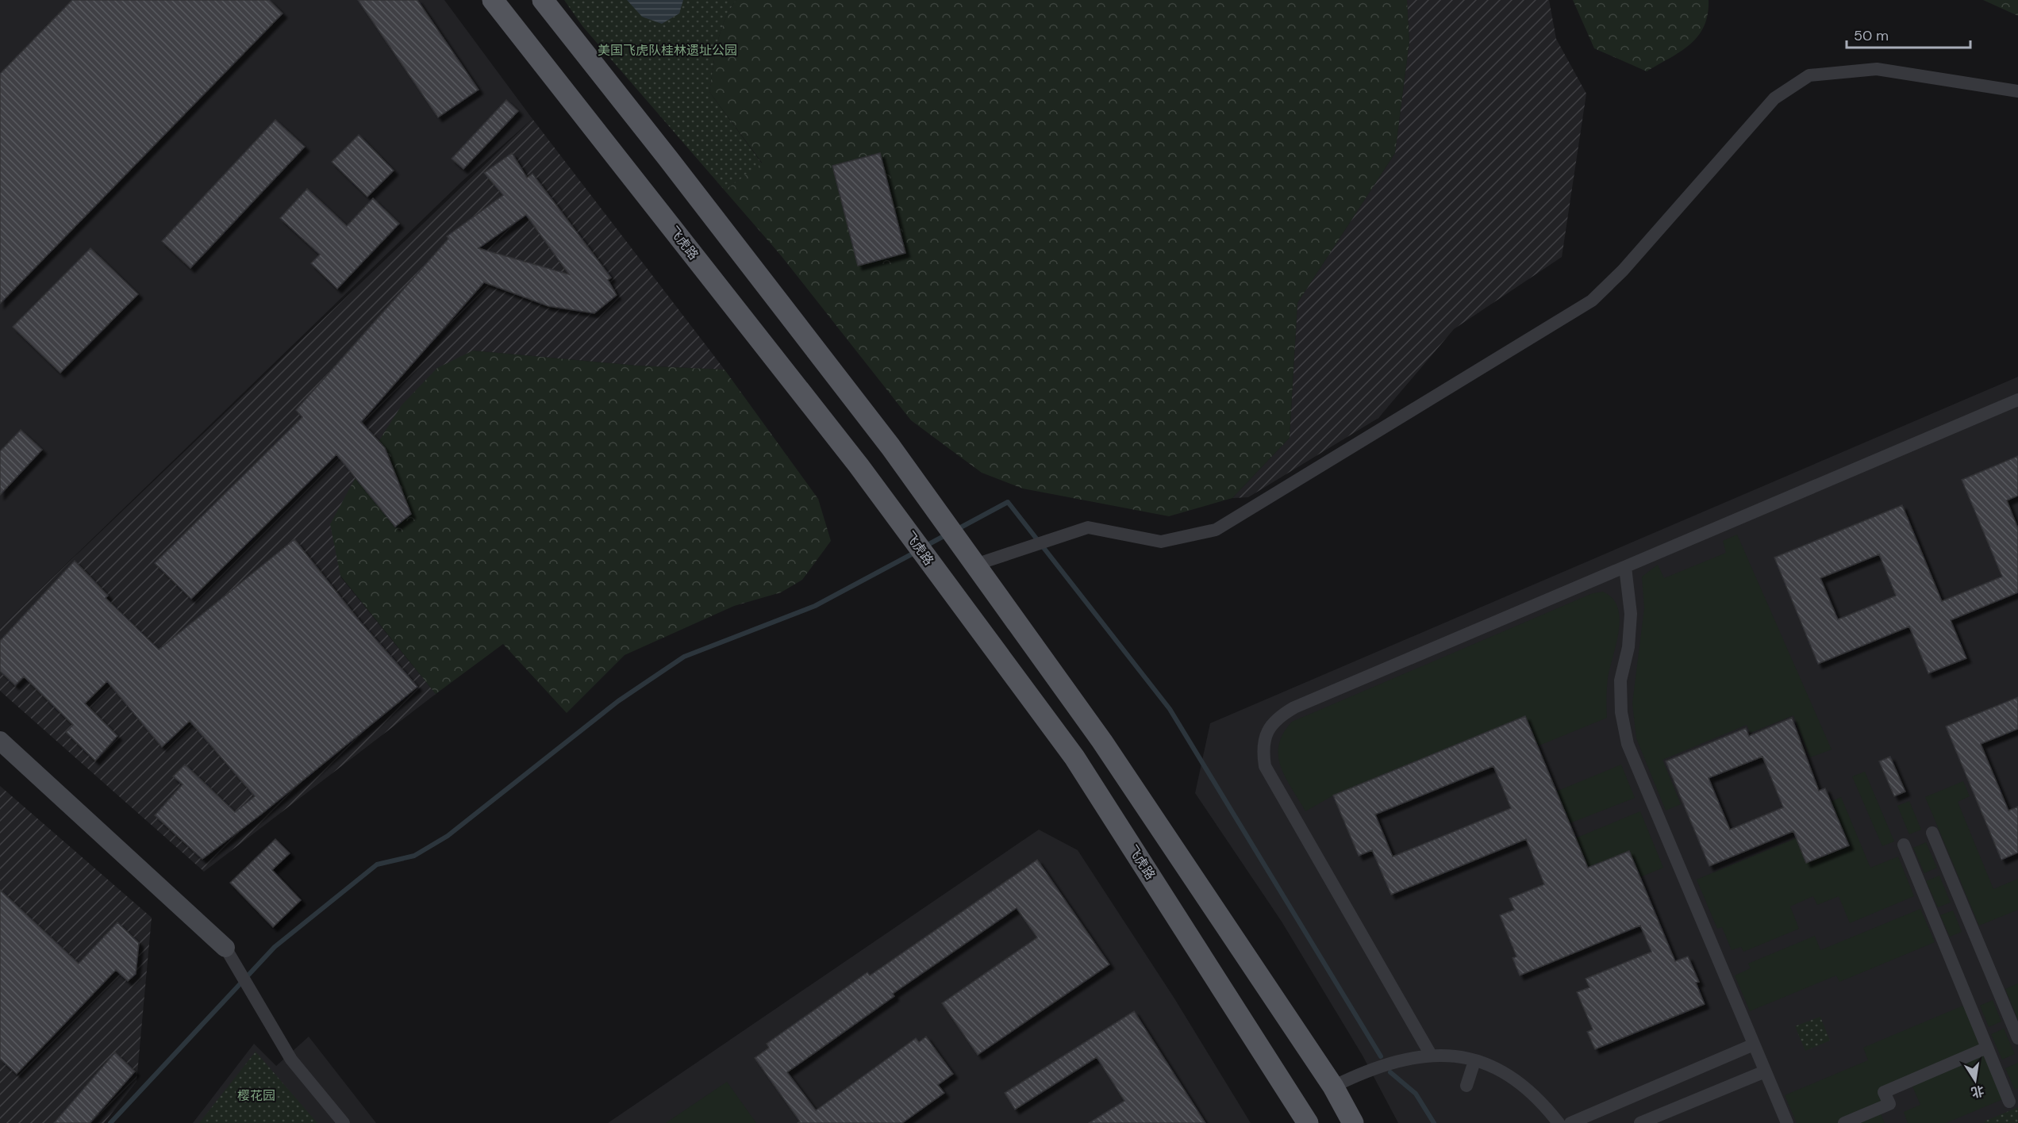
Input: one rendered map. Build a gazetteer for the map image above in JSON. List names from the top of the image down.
{
  "streets": {
    "main road": ["飞虎路"]
  },
  "parks": ["美国飞虎队桂林遗址公园", "樱花园"],
  "scale_bar": "50 m",
  "north": "bottom"
}
